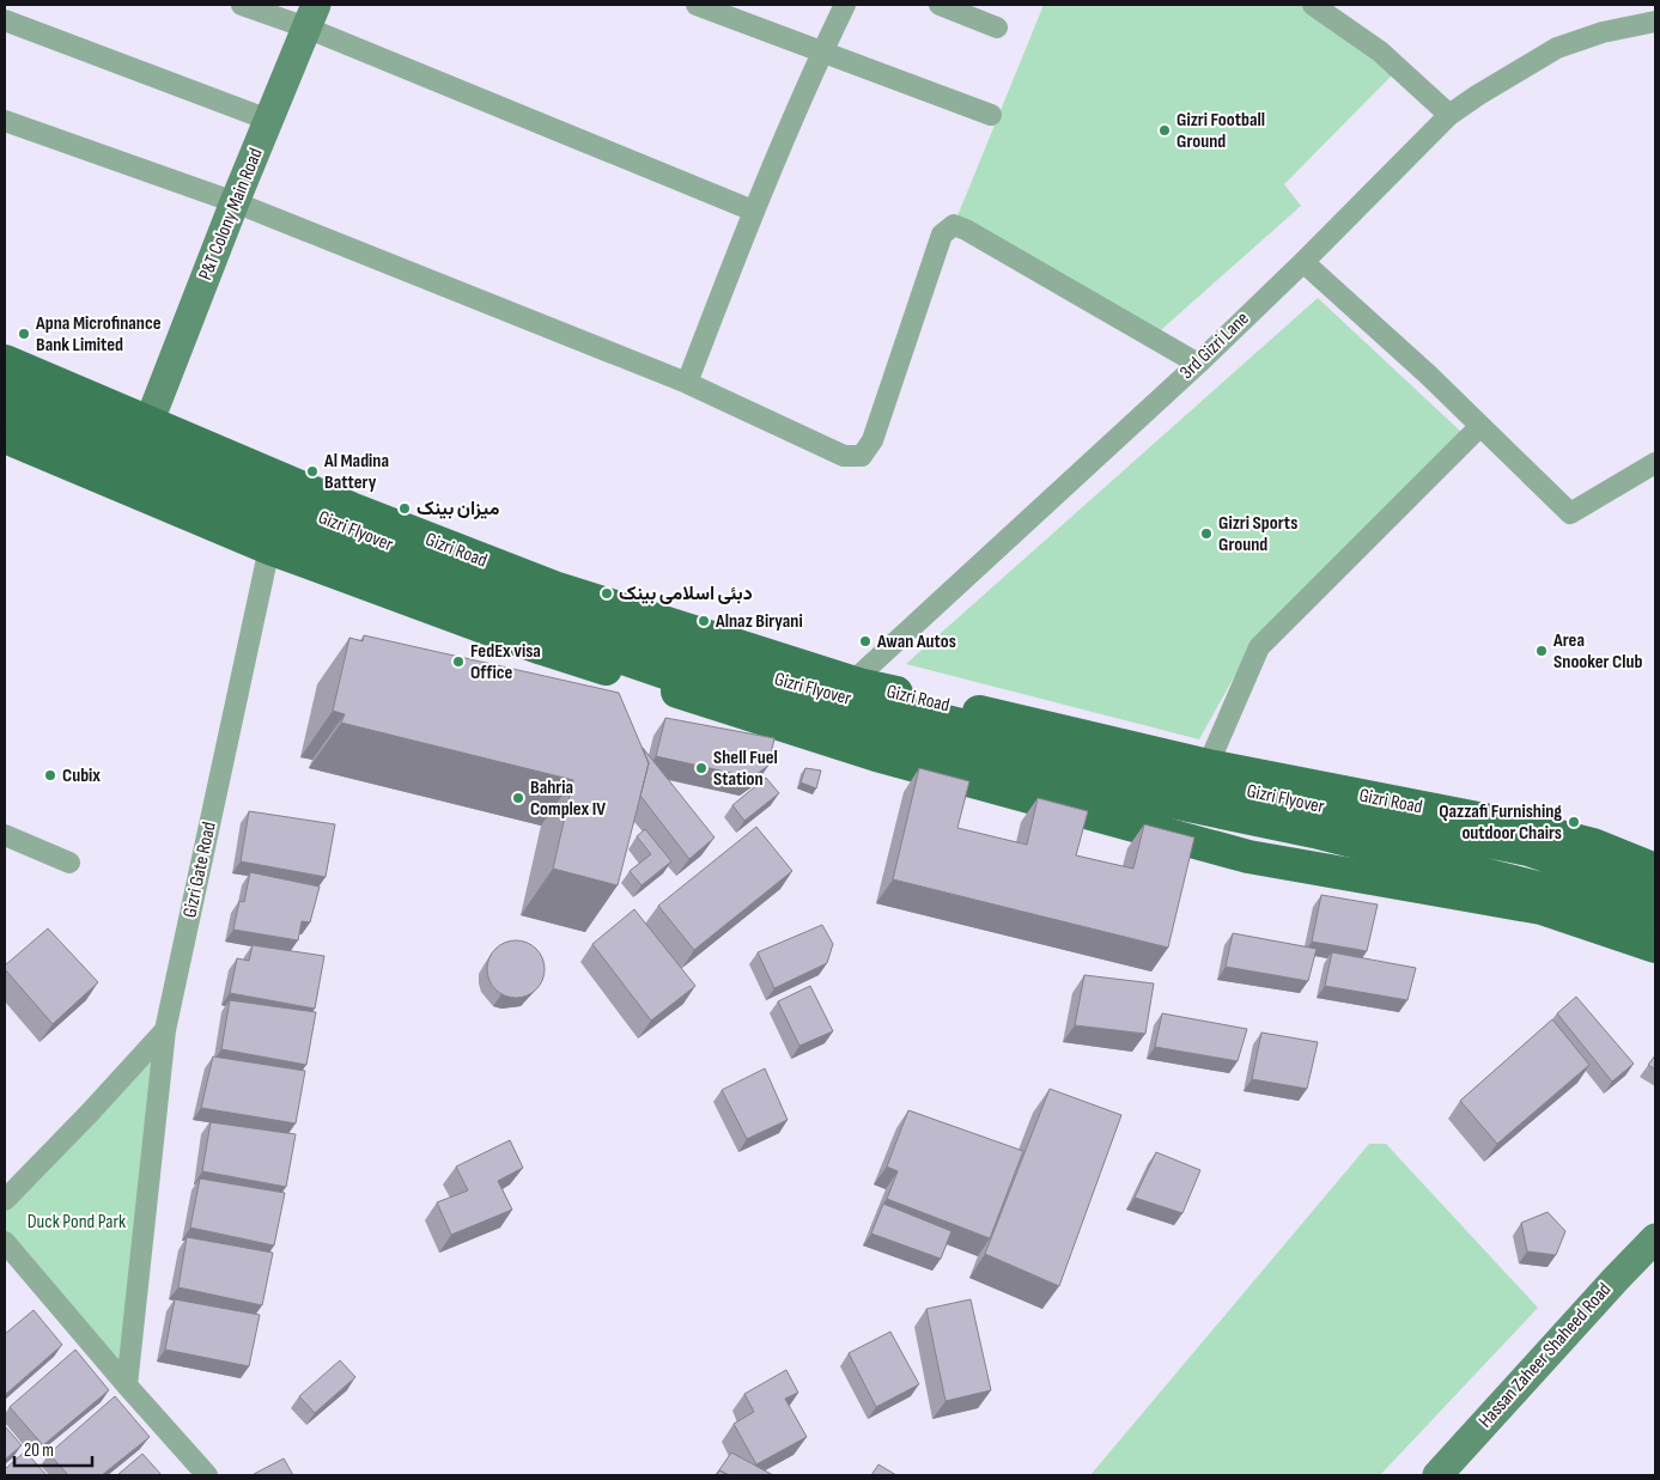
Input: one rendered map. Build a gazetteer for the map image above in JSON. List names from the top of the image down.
{
  "streets": {
    "main road": ["Gizri Flyover", "Gizri Road"],
    "street": [
      "P&T Colony Main Road",
      "3rd Gizri Lane",
      "Gizri Gate Road",
      "Hassan Zaheer Shaheed Road"
    ]
  },
  "crossings": [
    ["P&T Colony Main Road", "Gizri Road"],
    ["3rd Gizri Lane", "Gizri Road"],
    ["Gizri Road", "Gizri Gate Road"]
  ],
  "parks": ["Duck Pond Park"],
  "places": [
    "Gizri Football Ground",
    "Apna Microfinance Bank Limited",
    "Al Madina Battery",
    "میزان بینک",
    "Gizri Sports Ground",
    "دبئی اسلامی بینک",
    "Alnaz Biryani",
    "Awan Autos",
    "Area Snooker Club",
    "FedEx visa Office",
    "Shell Fuel Station",
    "Cubix",
    "Bahria Complex IV",
    "Qazzafi Furnishing outdoor Chairs"
  ],
  "scale_bar": "20 m"
}
